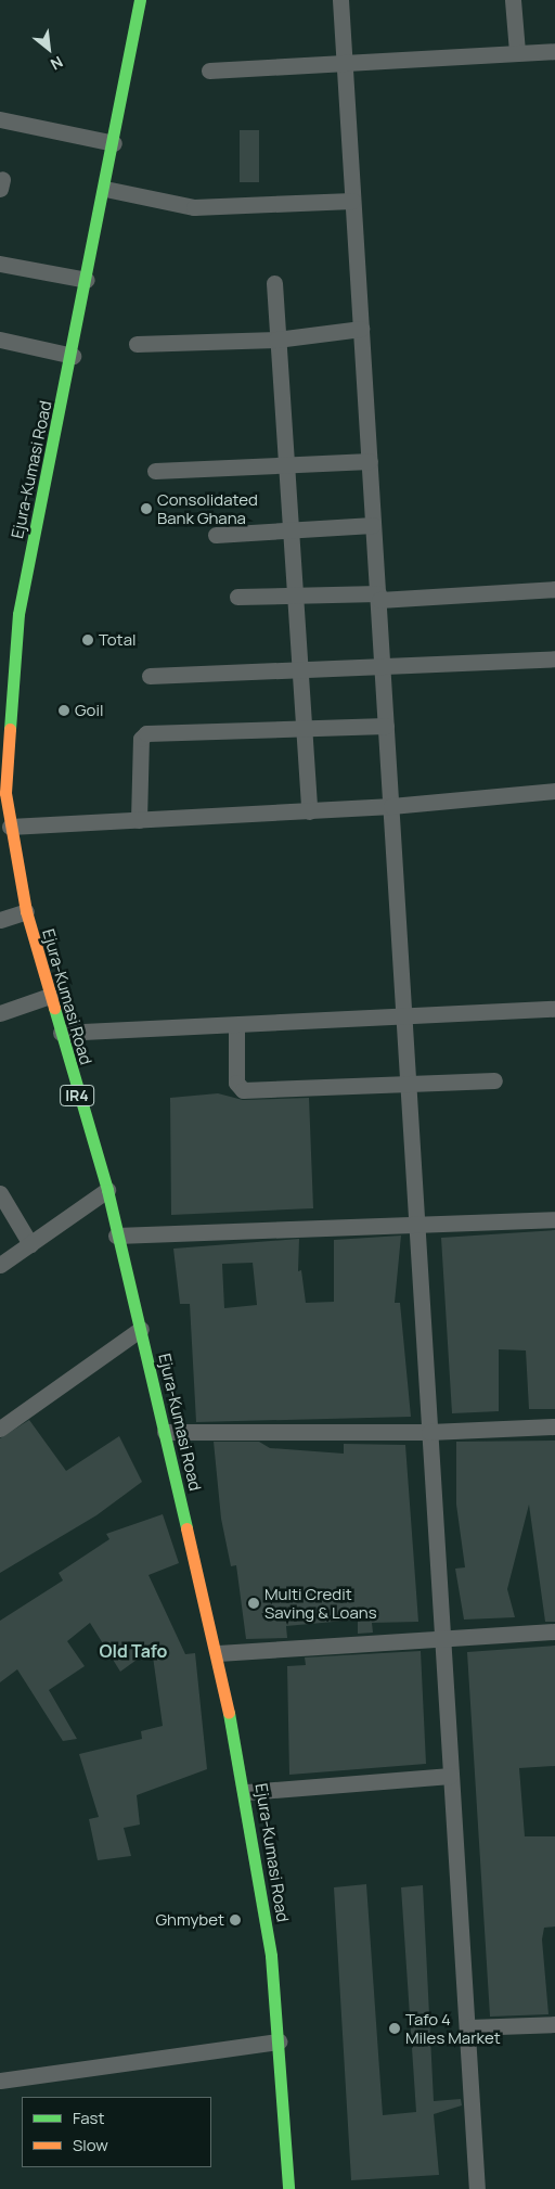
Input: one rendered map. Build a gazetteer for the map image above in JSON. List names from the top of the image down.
{
  "streets": {
    "main road": ["Ejura-Kumasi Road", "IR4"]
  },
  "districts": ["Old Tafo"],
  "places": [
    "Consolidated Bank Ghana",
    "Total",
    "Goil",
    "Multi Credit Saving & Loans",
    "Ghmybet",
    "Tafo 4 Miles Market"
  ],
  "legend": ["Fast", "Slow"],
  "north": "bottom right"
}
